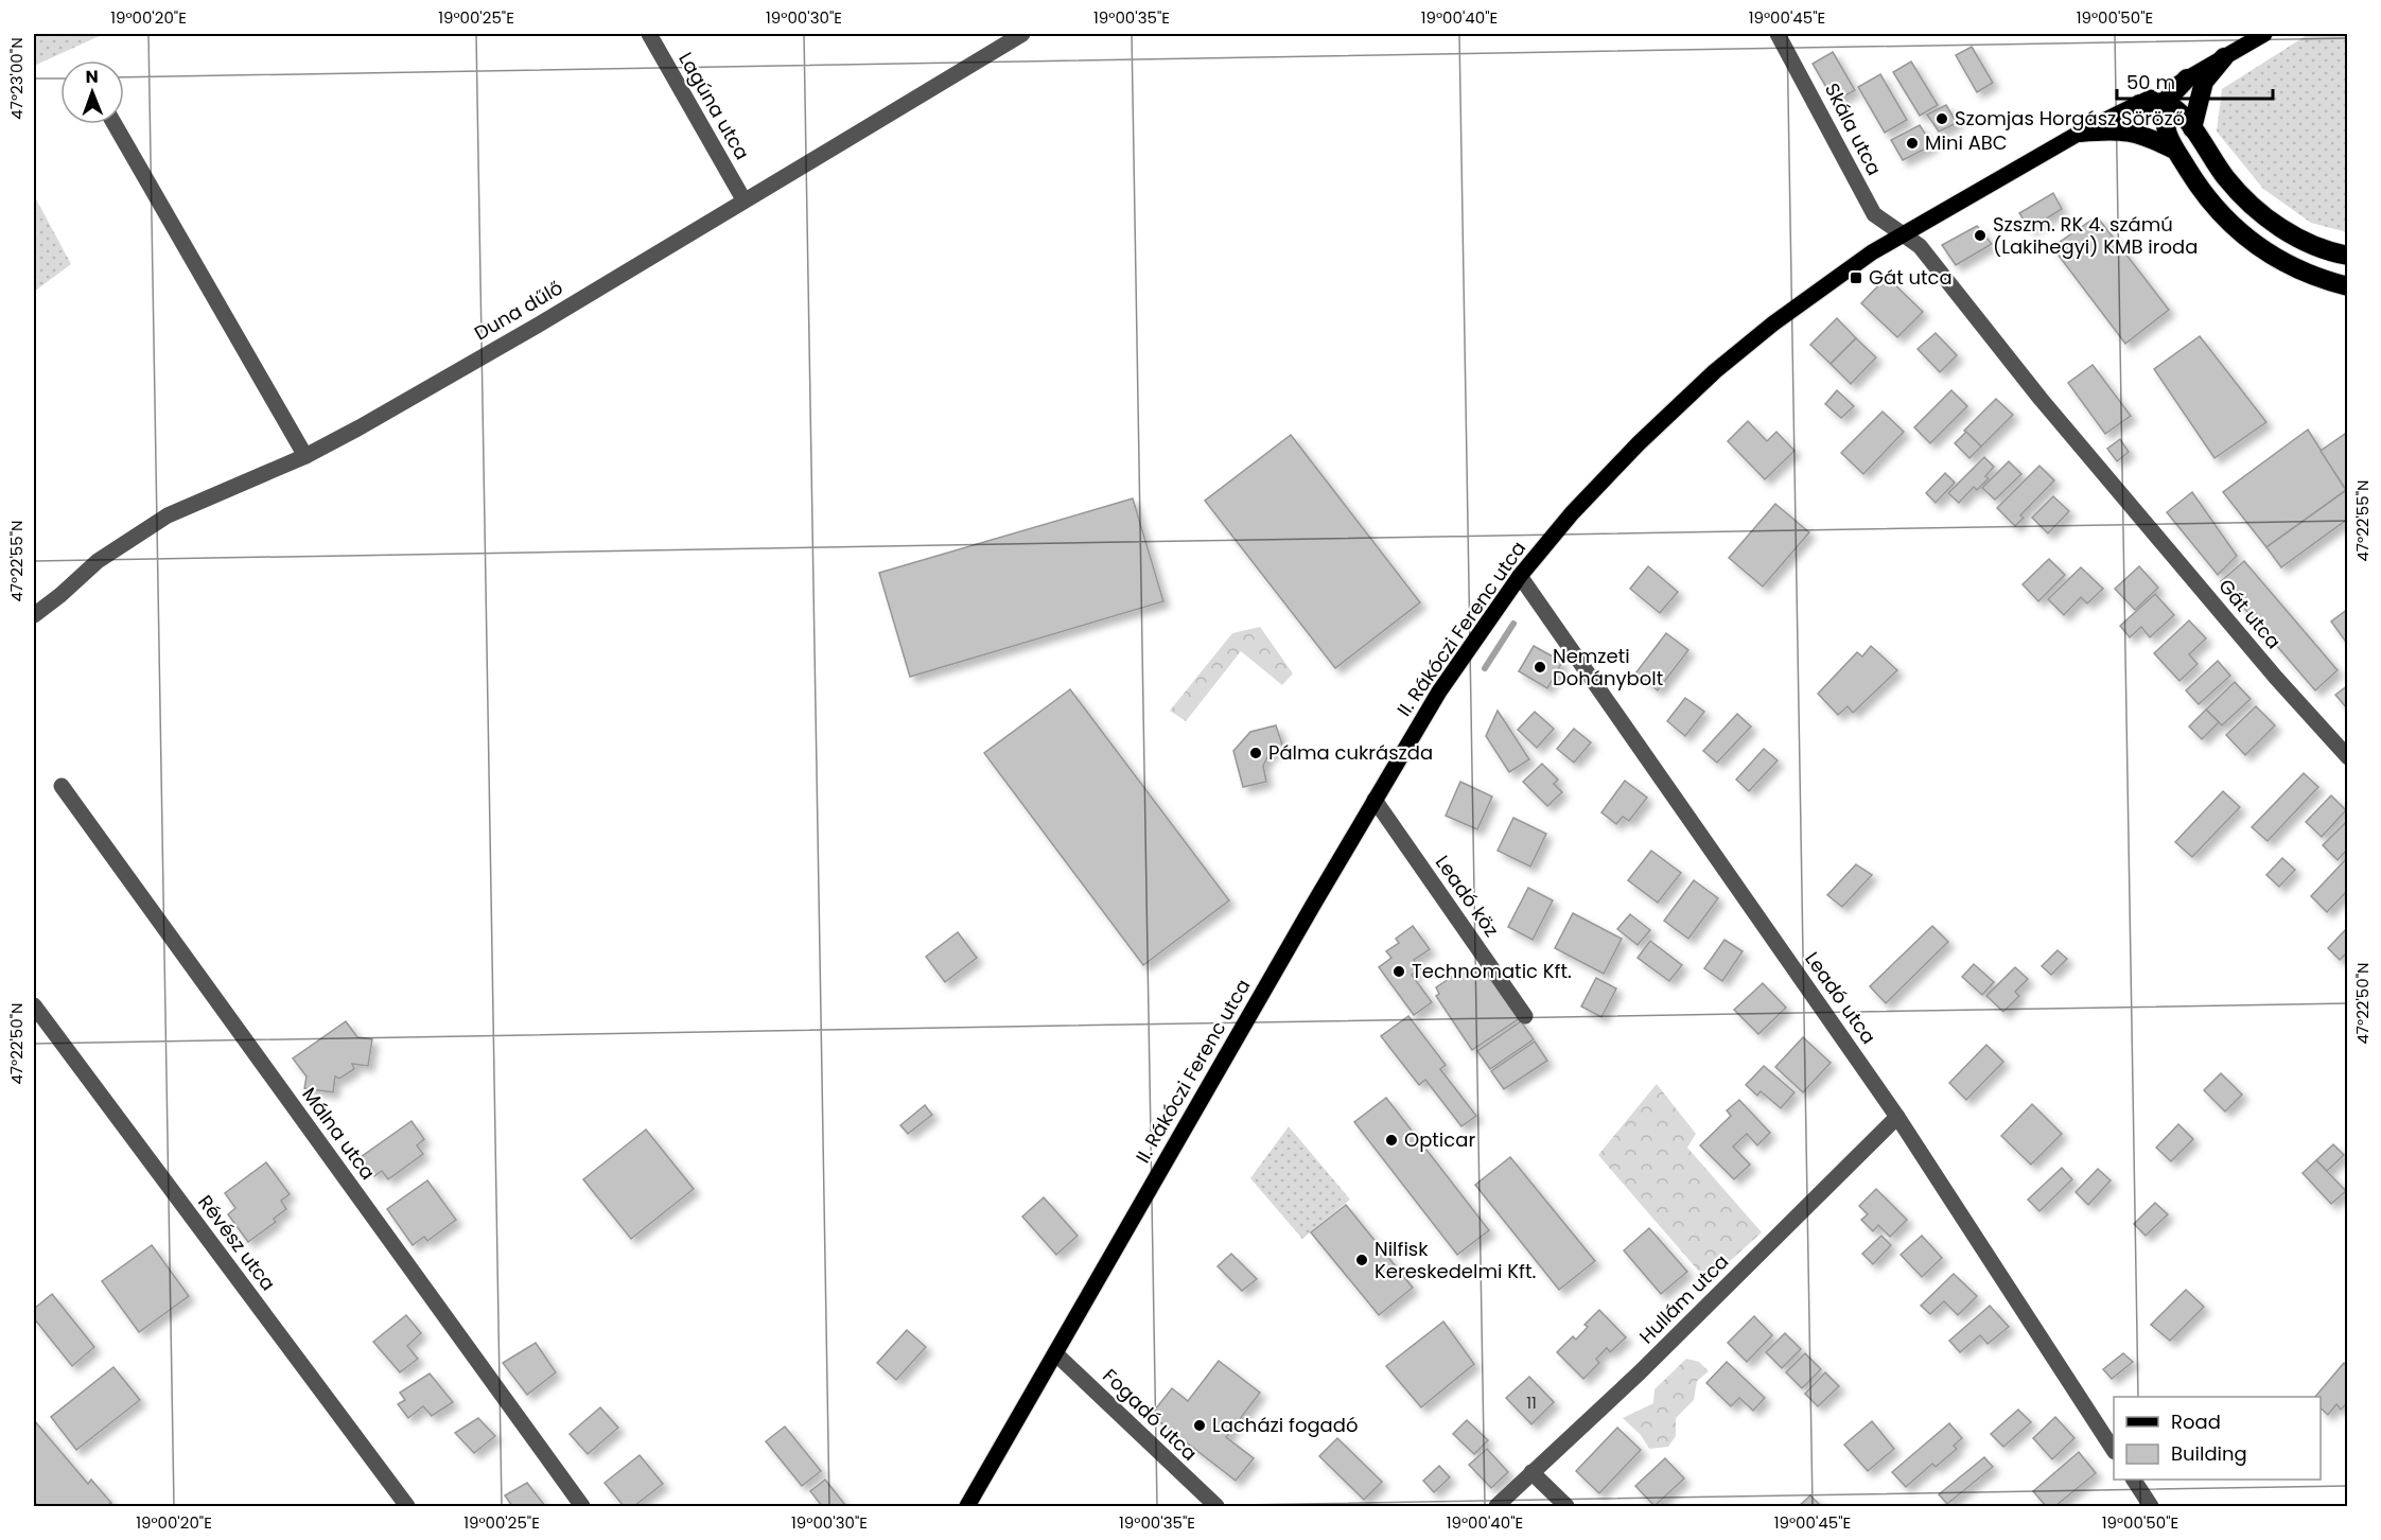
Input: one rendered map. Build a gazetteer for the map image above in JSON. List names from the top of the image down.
{
  "streets": {
    "main road": ["II. Rákóczi Ferenc utca"],
    "street": [
      "Lagúna utca",
      "Skála utca",
      "Duna dűlő",
      "Gát utca",
      "Leadó köz",
      "Leadó utca",
      "Málna utca",
      "Révész utca",
      "Hullám utca",
      "Fogadó utca"
    ]
  },
  "crossings": [
    ["Lagúna utca", "Duna dűlő"],
    ["Skála utca", "Gát utca"],
    ["Skála utca", "II. Rákóczi Ferenc utca"],
    ["Gát utca", "II. Rákóczi Ferenc utca"],
    ["II. Rákóczi Ferenc utca", "Leadó köz"],
    ["II. Rákóczi Ferenc utca", "Leadó utca"],
    ["II. Rákóczi Ferenc utca", "Fogadó utca"],
    ["Leadó utca", "Hullám utca"]
  ],
  "places": {
    "other": [
      "Szomjas Horgász Söröző",
      "Mini ABC",
      "Szszm. RK 4. számú (Lakihegyi) KMB iroda",
      "Nemzeti Dohánybolt",
      "Pálma cukrászda",
      "Technomatic Kft.",
      "Opticar",
      "Nilfisk Kereskedelmi Kft.",
      "Lacházi fogadó"
    ],
    "transit": ["Gát utca"]
  },
  "house_numbers": ["11"],
  "legend": ["Road", "Building"],
  "scale_bar": "50 m",
  "north": "top",
  "coordinates": [
    "19°00'20\"E",
    "19°00'25\"E",
    "19°00'30\"E",
    "19°00'35\"E",
    "19°00'40\"E",
    "19°00'45\"E",
    "19°00'50\"E",
    "47°23'00\"N",
    "47°22'55\"N",
    "47°22'50\"N"
  ]
}
